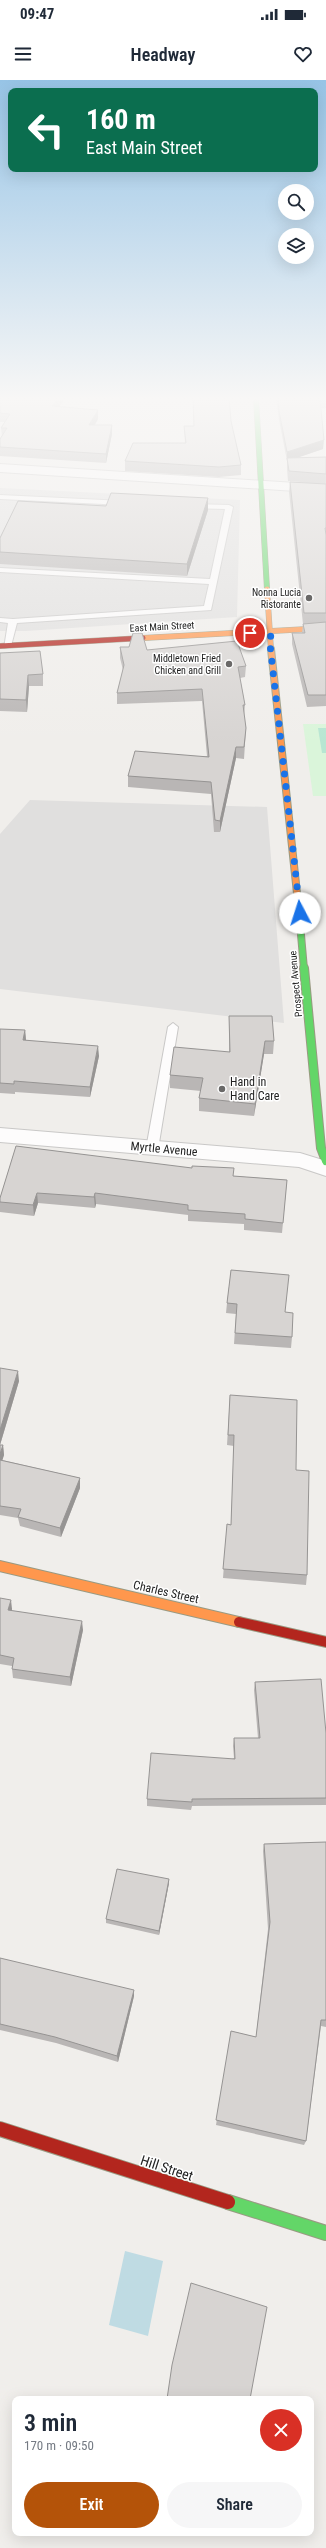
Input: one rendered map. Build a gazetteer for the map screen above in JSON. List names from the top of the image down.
{
  "streets": {
    "street": [
      "East Main Street",
      "Prospect Avenue",
      "Myrtle Avenue",
      "Charles Street",
      "Hill Street"
    ]
  },
  "crossings": [
    ["East Main Street", "Prospect Avenue"]
  ],
  "places": ["Nonna Lucia Ristorante", "Middletown Fried Chicken and Grill", "Hand in Hand Care"],
  "page": {
    "status": "09:47",
    "header": "Headway",
    "turn": ["160 m", "East Main Street"],
    "heading": ["3 min", "170 m · 09:50"],
    "buttons": ["Exit", "Share"]
  }
}
